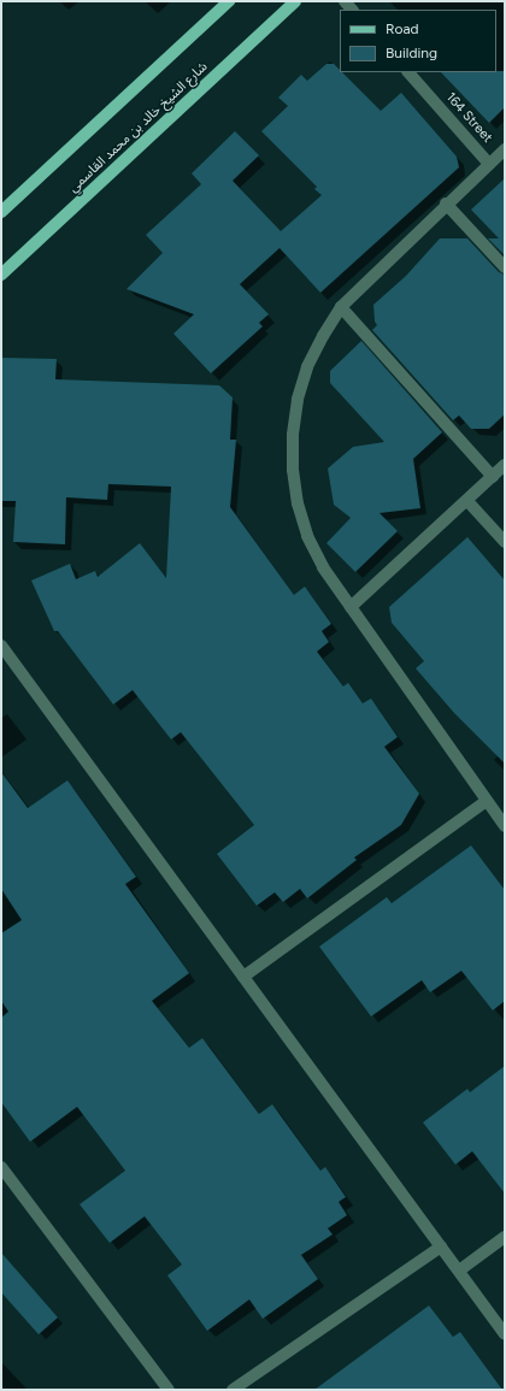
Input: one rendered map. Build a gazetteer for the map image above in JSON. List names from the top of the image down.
{
  "streets": {
    "main road": ["شارع الشيخ خالد بن محمد القاسمي"],
    "street": ["164 Street"]
  },
  "legend": ["Road", "Building"]
}
